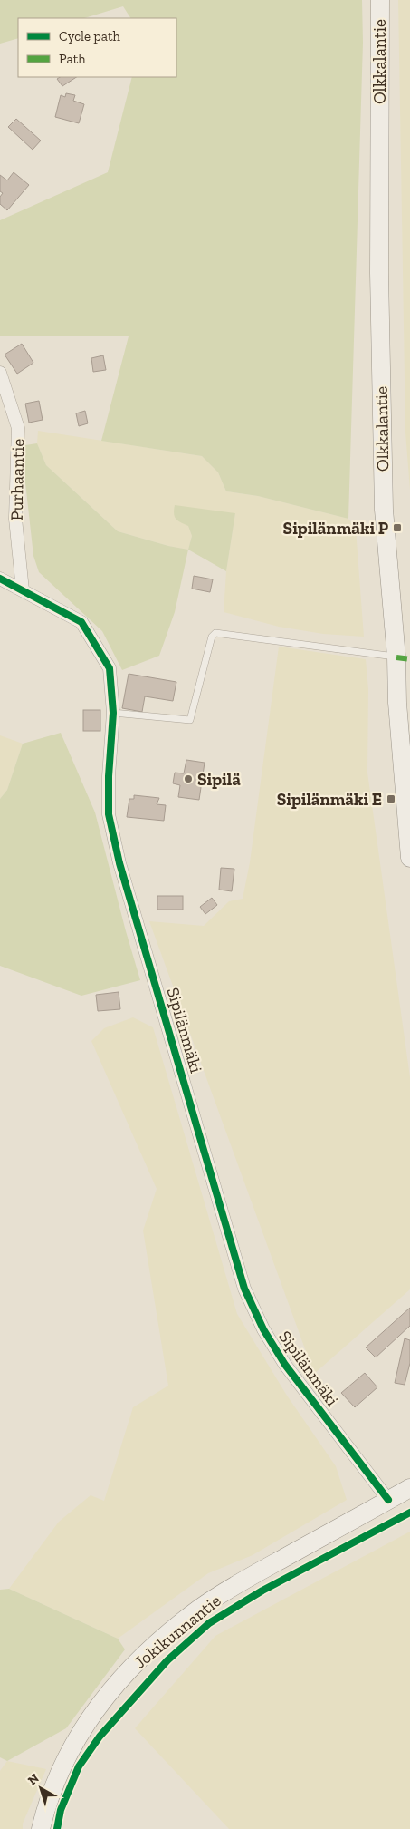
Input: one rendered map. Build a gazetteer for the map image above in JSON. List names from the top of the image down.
{
  "streets": {
    "street": [
      "Olkkalantie",
      "Purhaantie",
      "Sipilänmäki",
      "Jokikunnantie"
    ]
  },
  "crossings": [
    ["Purhaantie", "Sipilänmäki"],
    ["Sipilänmäki", "Jokikunnantie"]
  ],
  "places": {
    "transit": ["Sipilänmäki P", "Sipilänmäki E"],
    "other": ["Sipilä"]
  },
  "legend": ["Cycle path", "Path"],
  "north": "top left"
}
